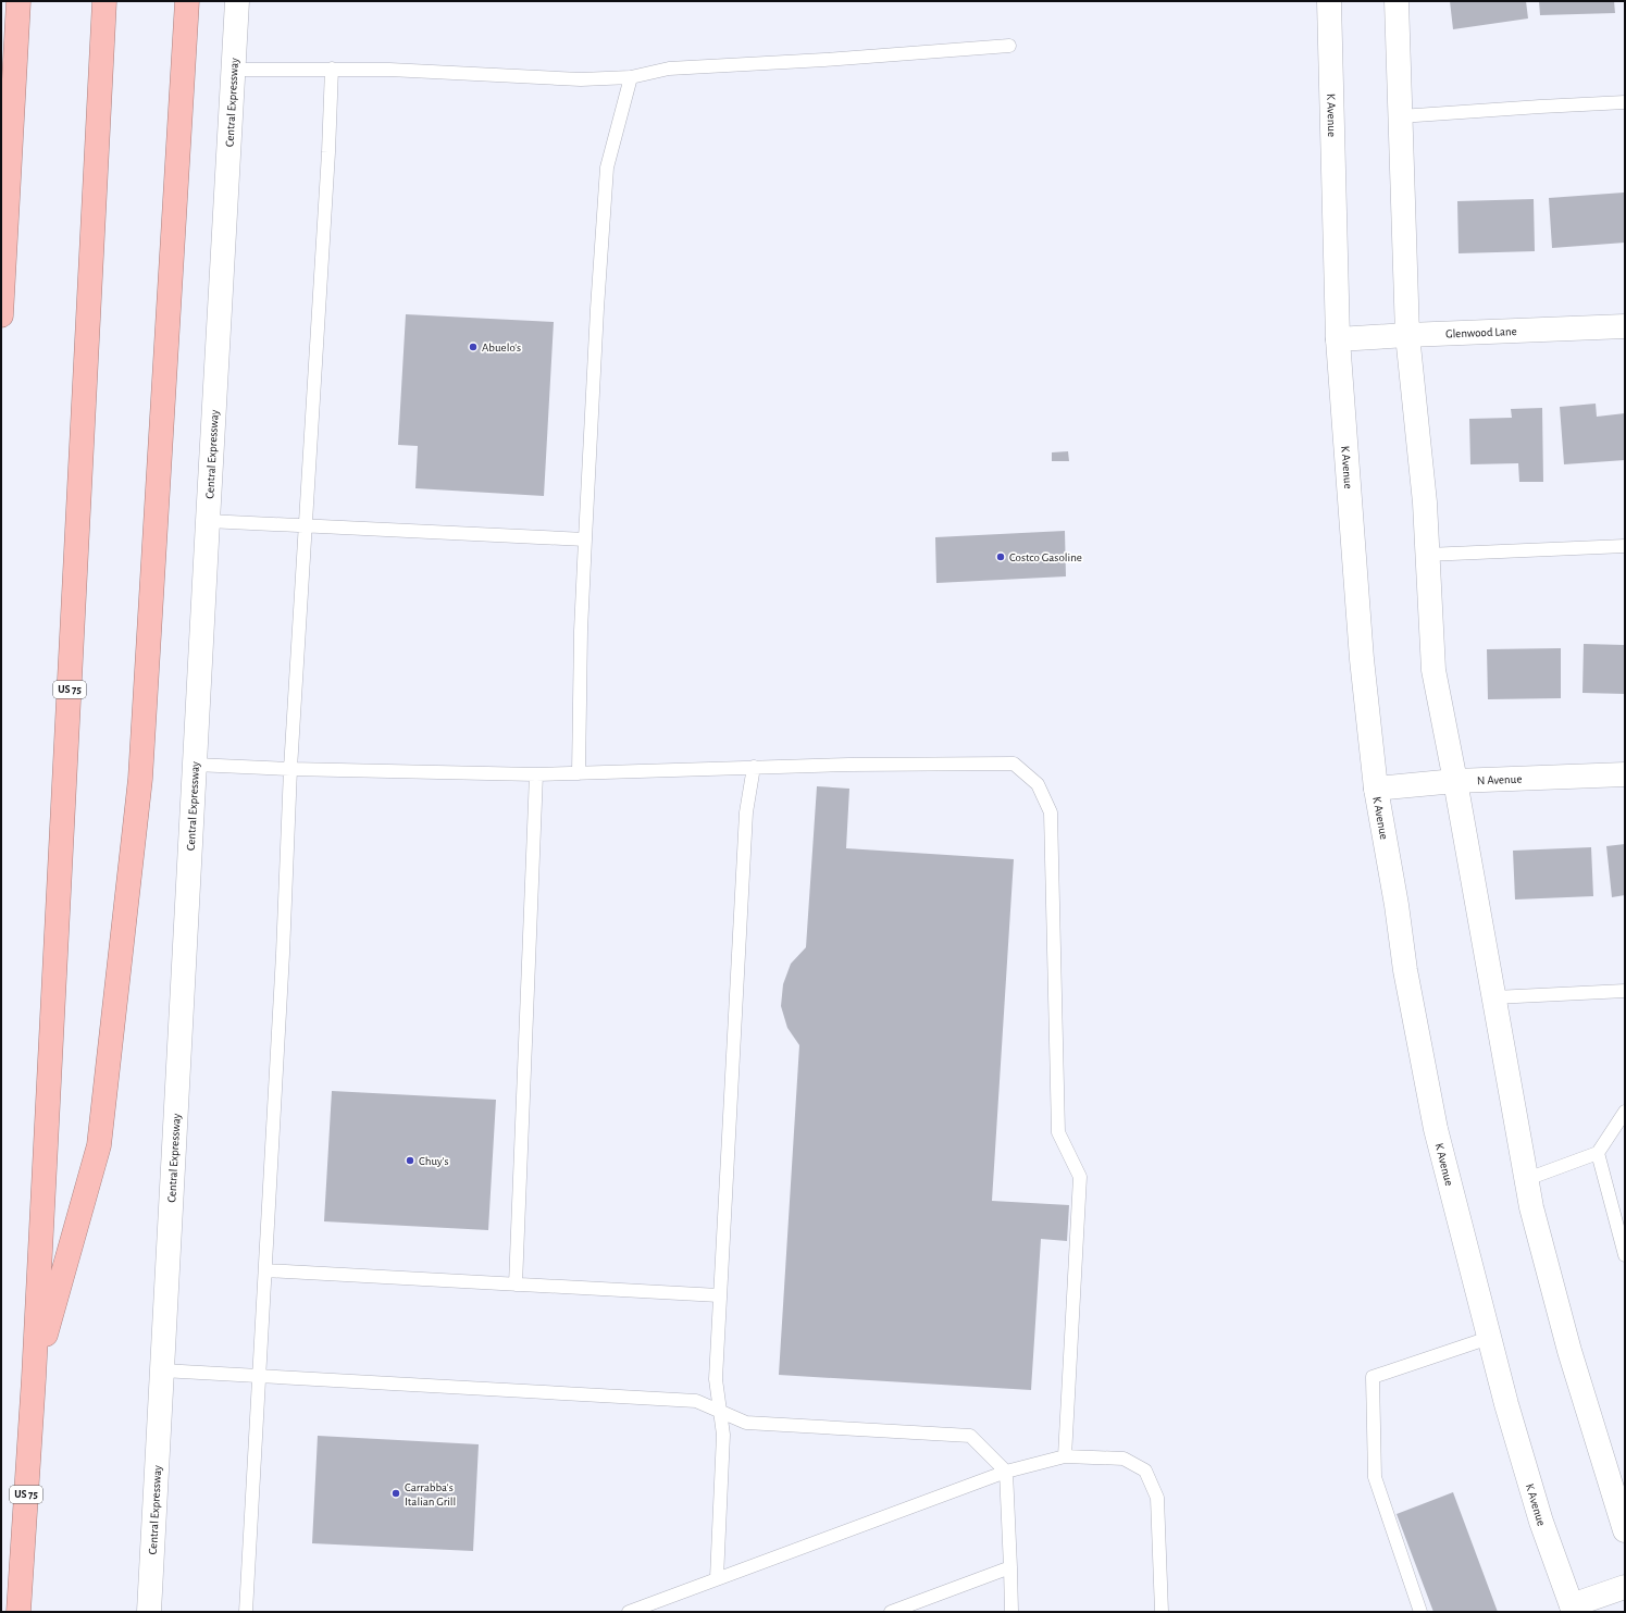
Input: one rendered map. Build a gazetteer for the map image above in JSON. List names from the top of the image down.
{
  "streets": {
    "highway": ["US 75"],
    "main road": [
      "Central Expressway",
      "K Avenue",
      "Glenwood Lane",
      "N Avenue"
    ]
  },
  "crossings": [
    ["K Avenue", "Glenwood Lane"],
    ["K Avenue", "N Avenue"]
  ],
  "places": [
    "Abuelo's",
    "Costco Gasoline",
    "Chuy's",
    "Carrabba's Italian Grill"
  ]
}
